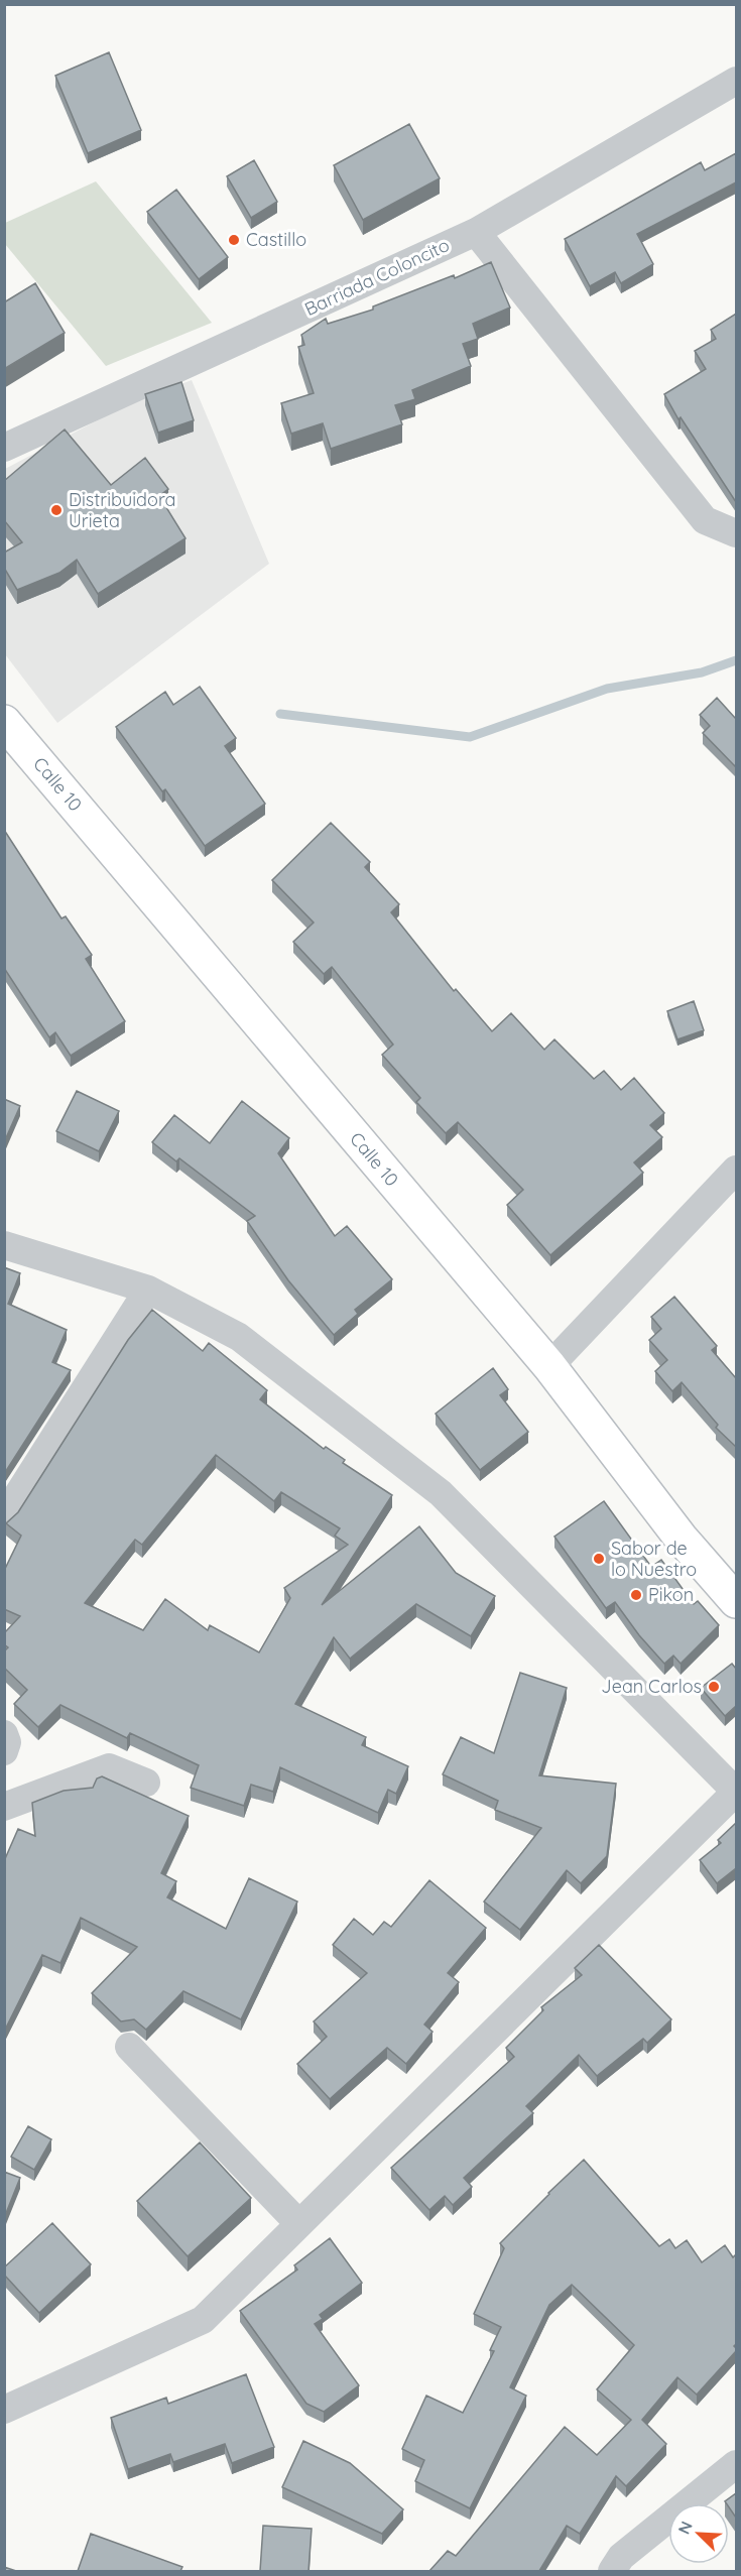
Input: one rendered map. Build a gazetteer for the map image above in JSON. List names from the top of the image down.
{
  "streets": {
    "main road": ["Calle 10"],
    "street": ["Barriada Coloncito"]
  },
  "places": [
    "Castillo",
    "Distribuidora Urieta",
    "Sabor de lo Nuestro",
    "Pikon",
    "Jean Carlos"
  ],
  "north": "top left"
}
